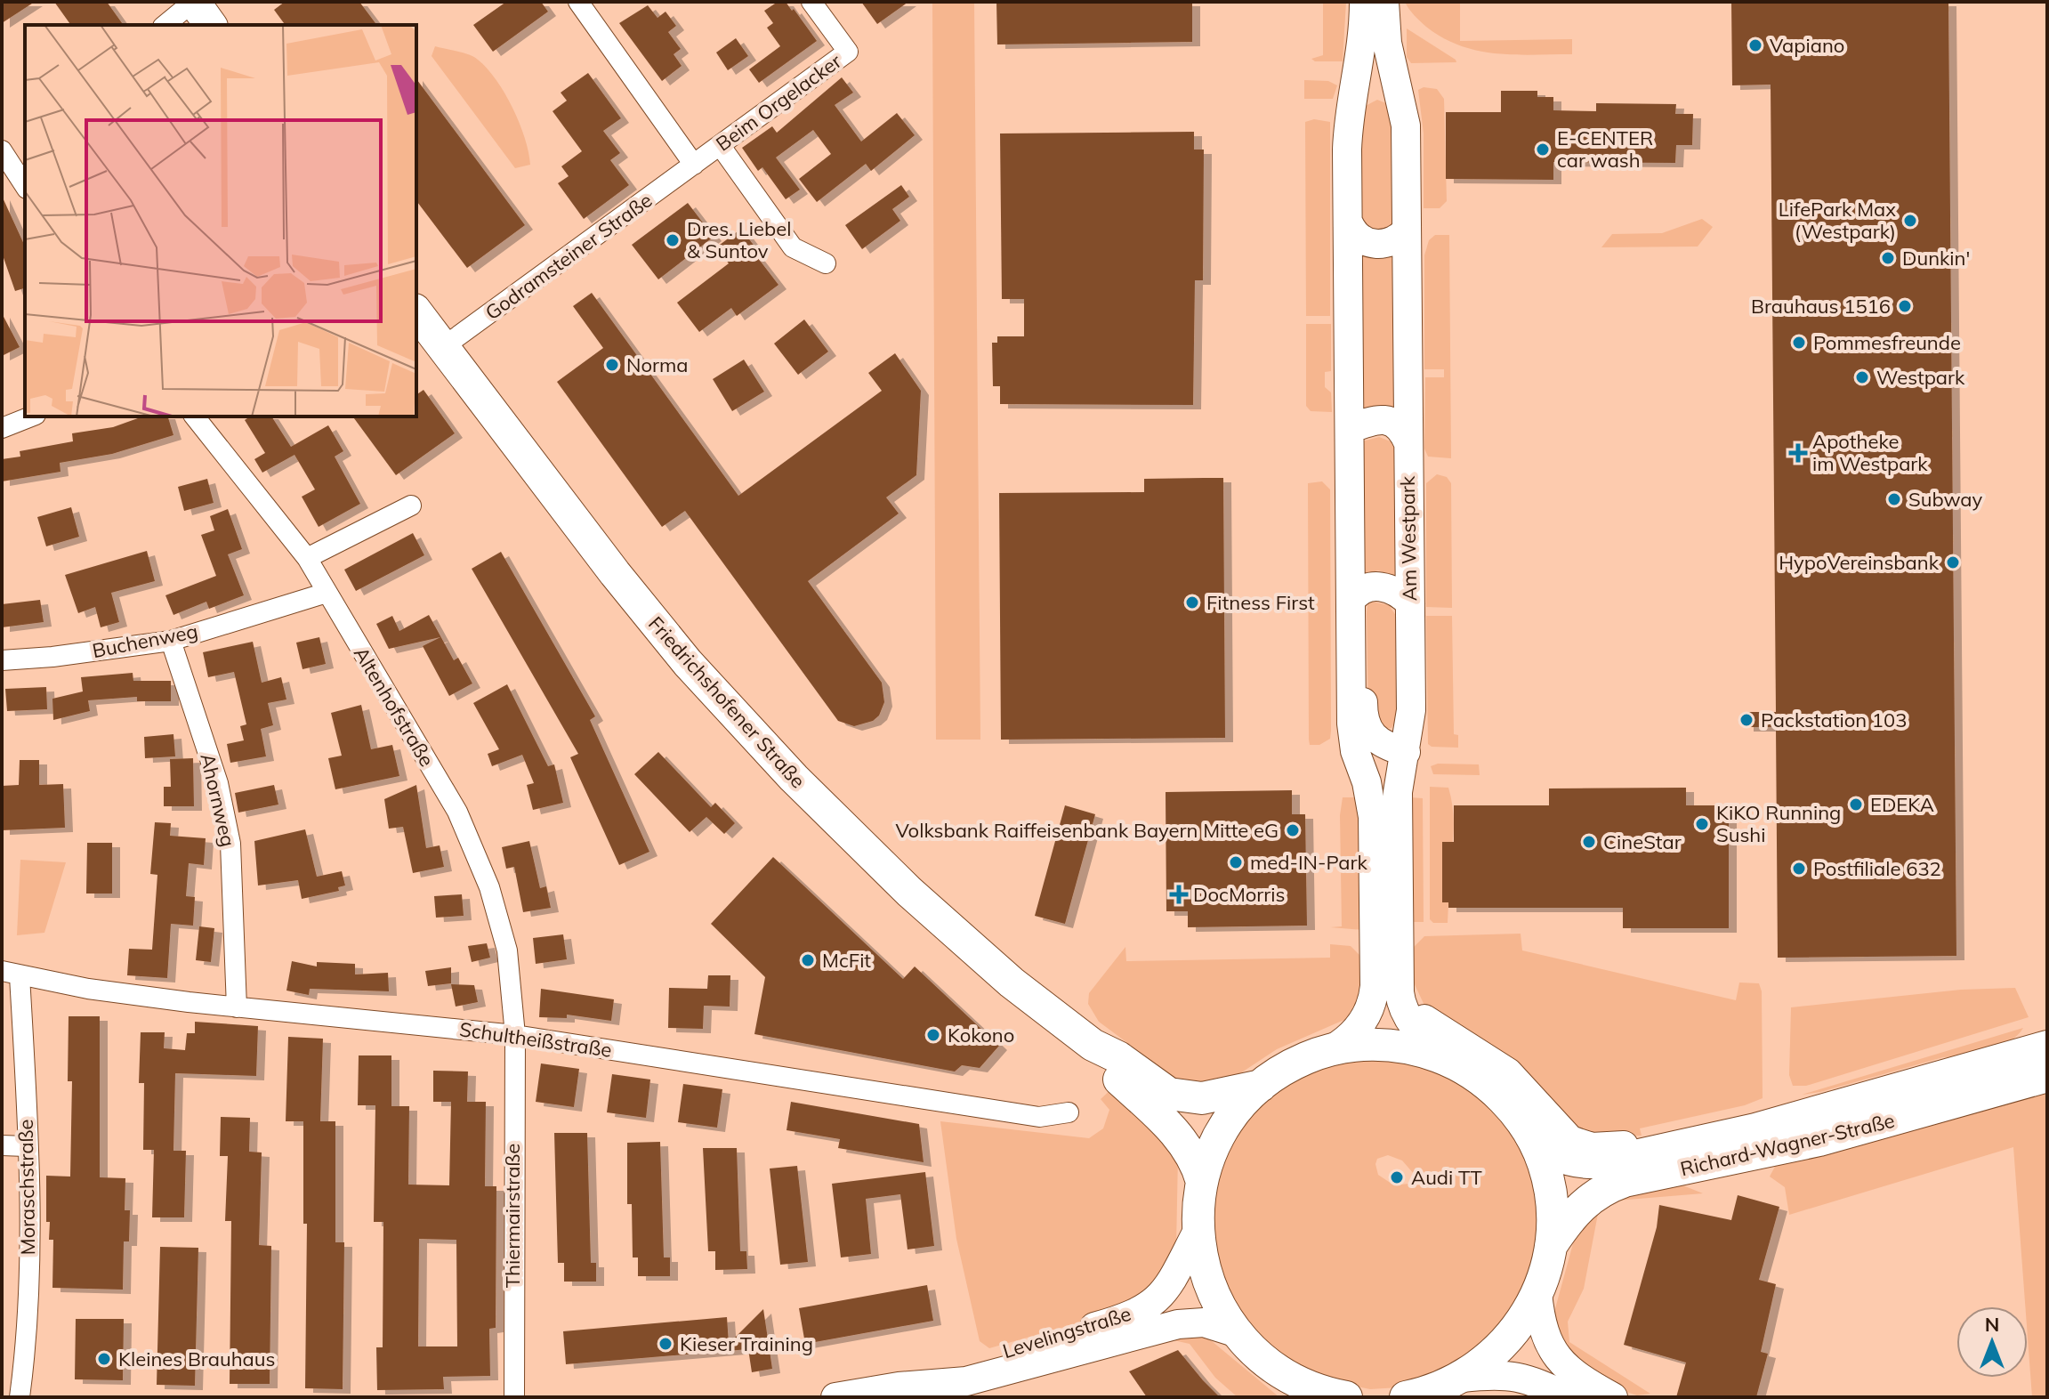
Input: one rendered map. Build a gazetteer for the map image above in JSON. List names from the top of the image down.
{
  "streets": {
    "main road": [
      "Am Westpark",
      "Friedrichshofener Straße",
      "Richard-Wagner-Straße",
      "Levelingstraße"
    ],
    "street": [
      "Beim Orgelacker",
      "Godramsteiner Straße",
      "Buchenweg",
      "Altenhofstraße",
      "Ahornweg",
      "Schultheißstraße",
      "Moraschstraße",
      "Thiermairstraße"
    ]
  },
  "crossings": [
    ["Beim Orgelacker", "Godramsteiner Straße"],
    ["Godramsteiner Straße", "Friedrichshofener Straße"],
    ["Buchenweg", "Altenhofstraße"],
    ["Buchenweg", "Ahornweg"],
    ["Altenhofstraße", "Schultheißstraße"],
    ["Altenhofstraße", "Thiermairstraße"],
    ["Ahornweg", "Schultheißstraße"],
    ["Schultheißstraße", "Moraschstraße"],
    ["Schultheißstraße", "Thiermairstraße"]
  ],
  "places": {
    "other": [
      "Vapiano",
      "E-CENTER car wash",
      "LifePark Max (Westpark)",
      "Dres. Liebel & Suntov",
      "Dunkin'",
      "Brauhaus 1516",
      "Pommesfreunde",
      "Norma",
      "Westpark",
      "Subway",
      "HypoVereinsbank",
      "Fitness First",
      "Packstation 103",
      "EDEKA",
      "KiKO Running Sushi",
      "Volksbank Raiffeisenbank Bayern Mitte eG",
      "CineStar",
      "med-IN-Park",
      "Postfiliale 632",
      "McFit",
      "Kokono",
      "Audi TT",
      "Kieser Training",
      "Kleines Brauhaus"
    ],
    "health": ["Apotheke im Westpark", "DocMorris"]
  },
  "north": "top"
}
